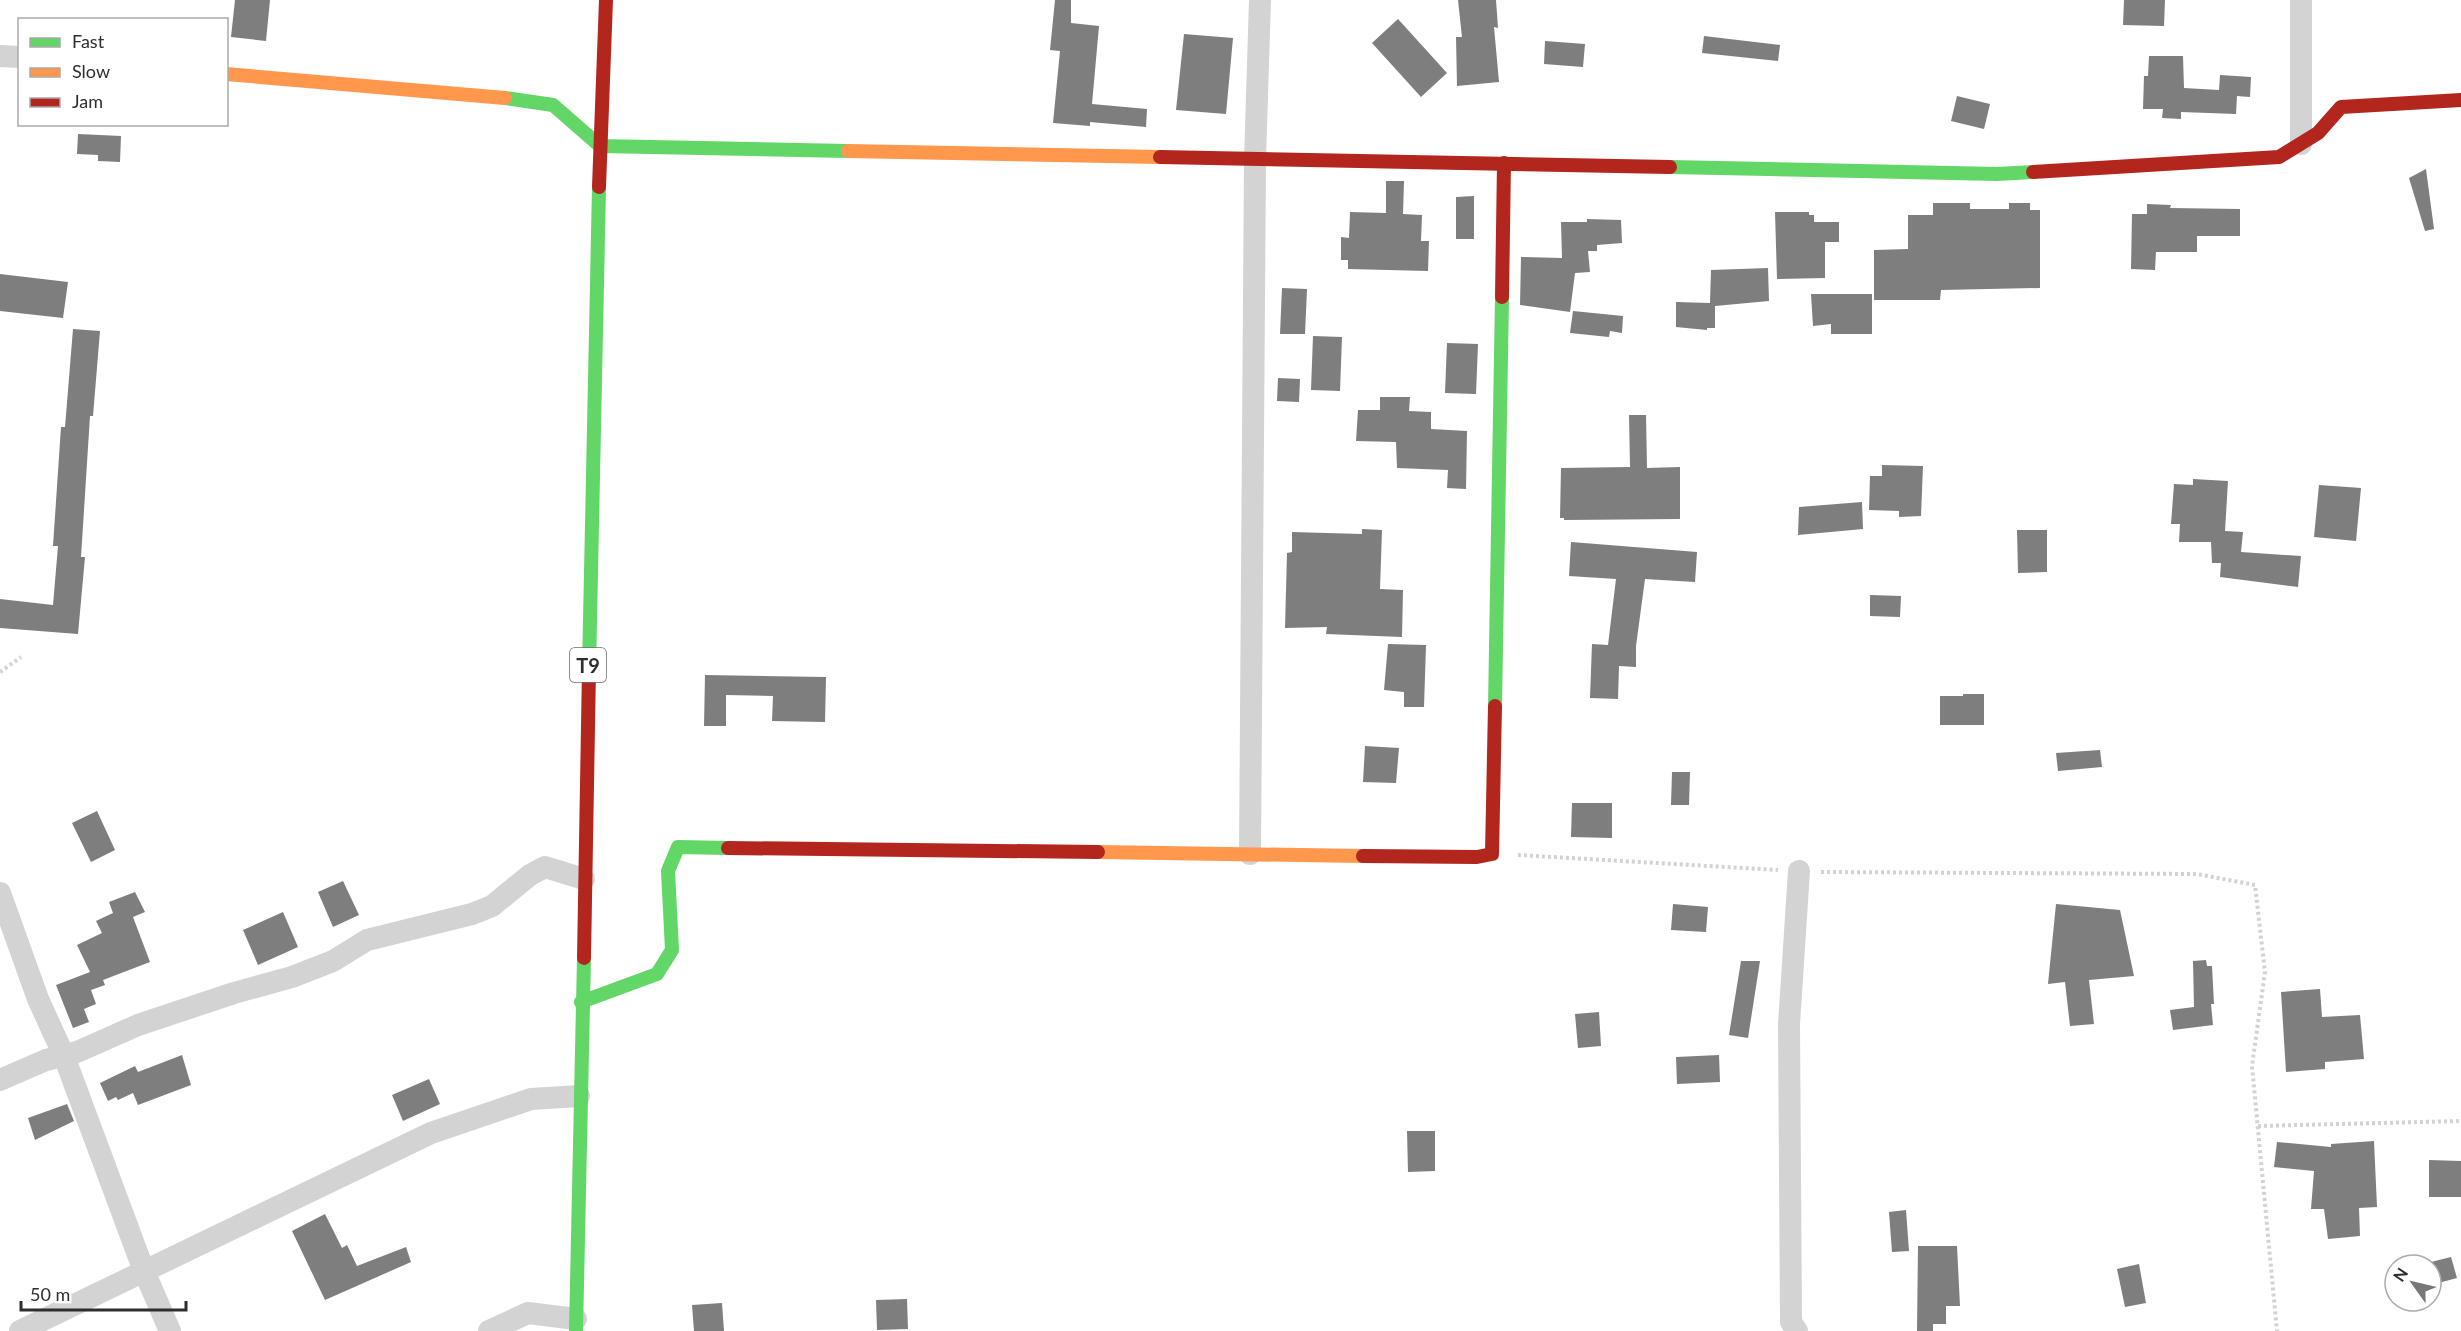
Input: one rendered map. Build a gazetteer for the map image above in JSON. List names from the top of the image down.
{
  "streets": {
    "main road": ["T9"]
  },
  "legend": ["Fast", "Slow", "Jam"],
  "scale_bar": "50 m",
  "north": "top left"
}
